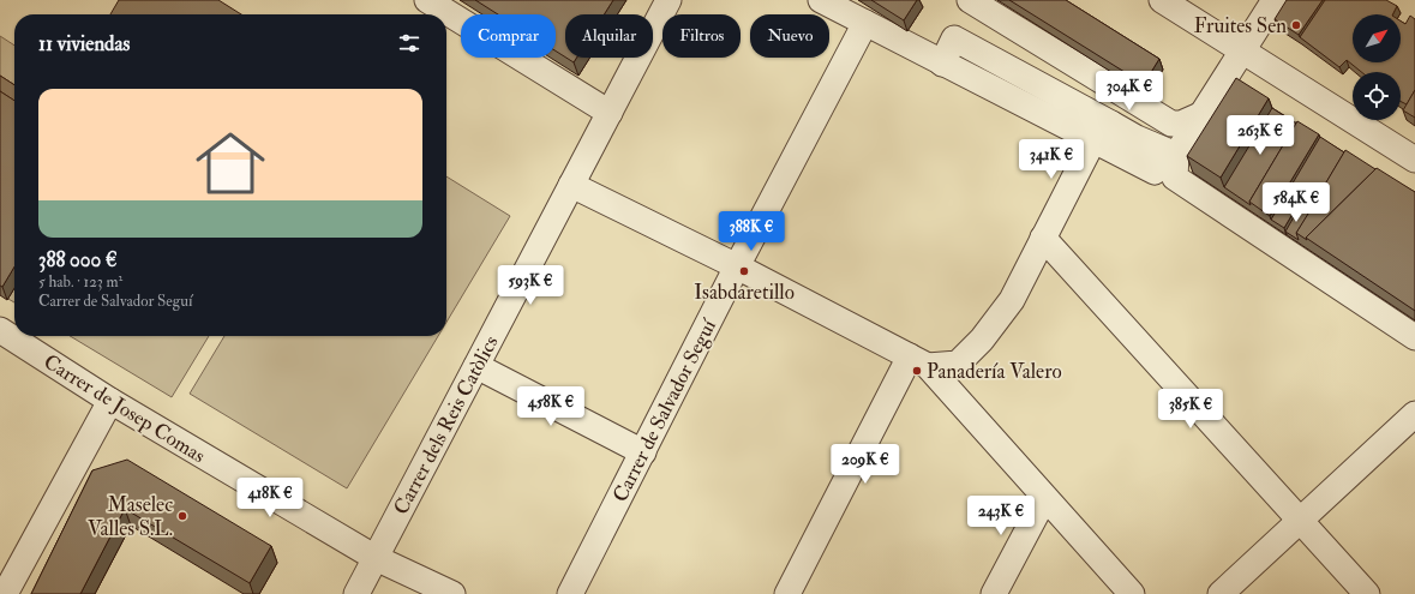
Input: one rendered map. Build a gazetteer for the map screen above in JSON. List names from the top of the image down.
{
  "streets": {
    "street": ["Carrer de Josep Comas", "Carrer de Salvador Seguí", "Carrer dels Reis Catòlics"]
  },
  "crossings": [
    ["Carrer de Josep Comas", "Carrer dels Reis Catòlics"]
  ],
  "places": [
    "Fruites Sen",
    "Isabdaretillo",
    "Panadería Valero",
    "Maselec Valles S.L."
  ],
  "north": "top right",
  "page": {
    "chip": [
      "Comprar",
      "Alquilar",
      "Filtros",
      "Nuevo"
    ],
    "heading": "11 viviendas",
    "price": [
      "304K €",
      "263K €",
      "341K €",
      "584K €",
      "388K €",
      "593K €",
      "458K €",
      "385K €",
      "209K €",
      "418K €",
      "243K €"
    ],
    "list": [
      {
        "name": "388 000 €",
        "note": "5 hab. · 123 m² · Carrer de Salvador Seguí"
      }
    ]
  }
}
